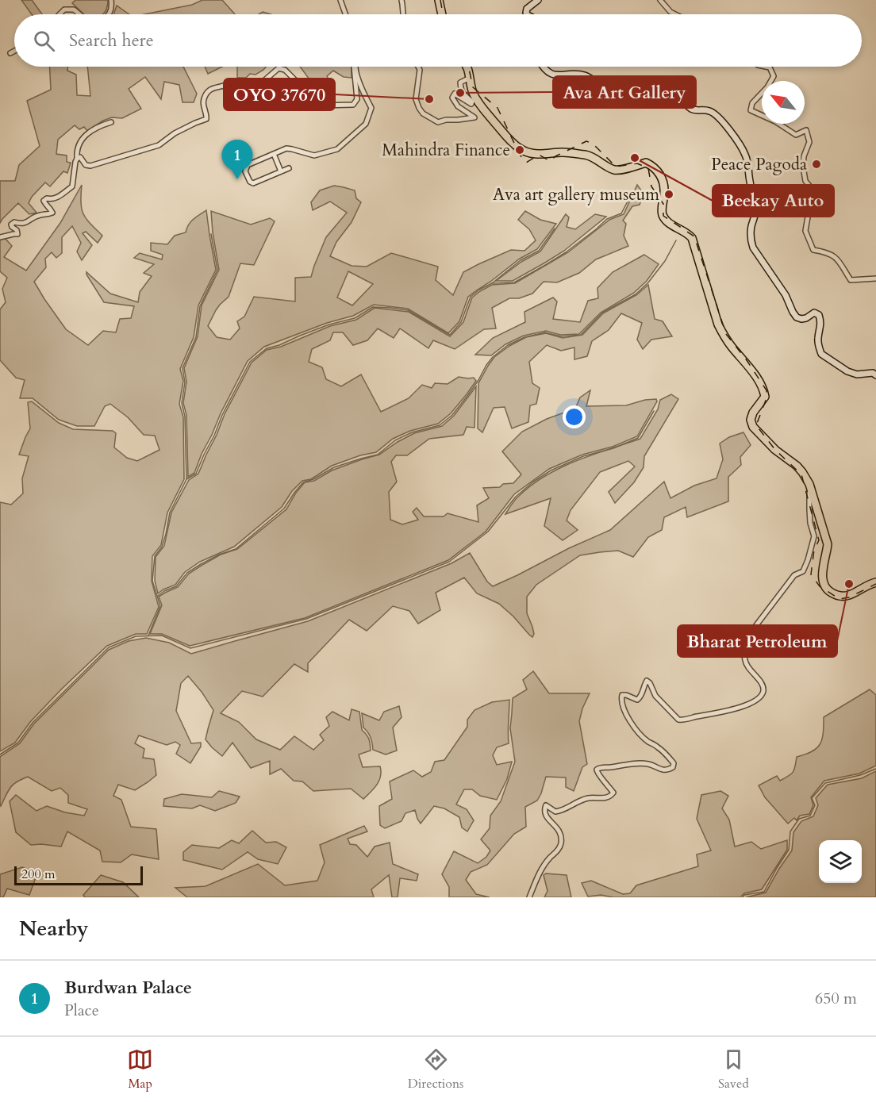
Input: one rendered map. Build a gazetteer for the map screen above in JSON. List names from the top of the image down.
{
  "places": [
    "Ava Art Gallery",
    "OYO 37670",
    "Mahindra Finance",
    "Beekay Auto",
    "Peace Pagoda",
    "Ava art gallery museum",
    "Bharat Petroleum"
  ],
  "scale_bar": "200 m",
  "north": "top left",
  "page": {
    "search": "Search here",
    "pins": "1",
    "scale": "200 m",
    "heading": "Nearby",
    "list": [
      {
        "mark": "1",
        "name": "Burdwan Palace",
        "note": "Place",
        "value": "650 m"
      }
    ],
    "nav": ["Map", "Directions", "Saved"]
  }
}
